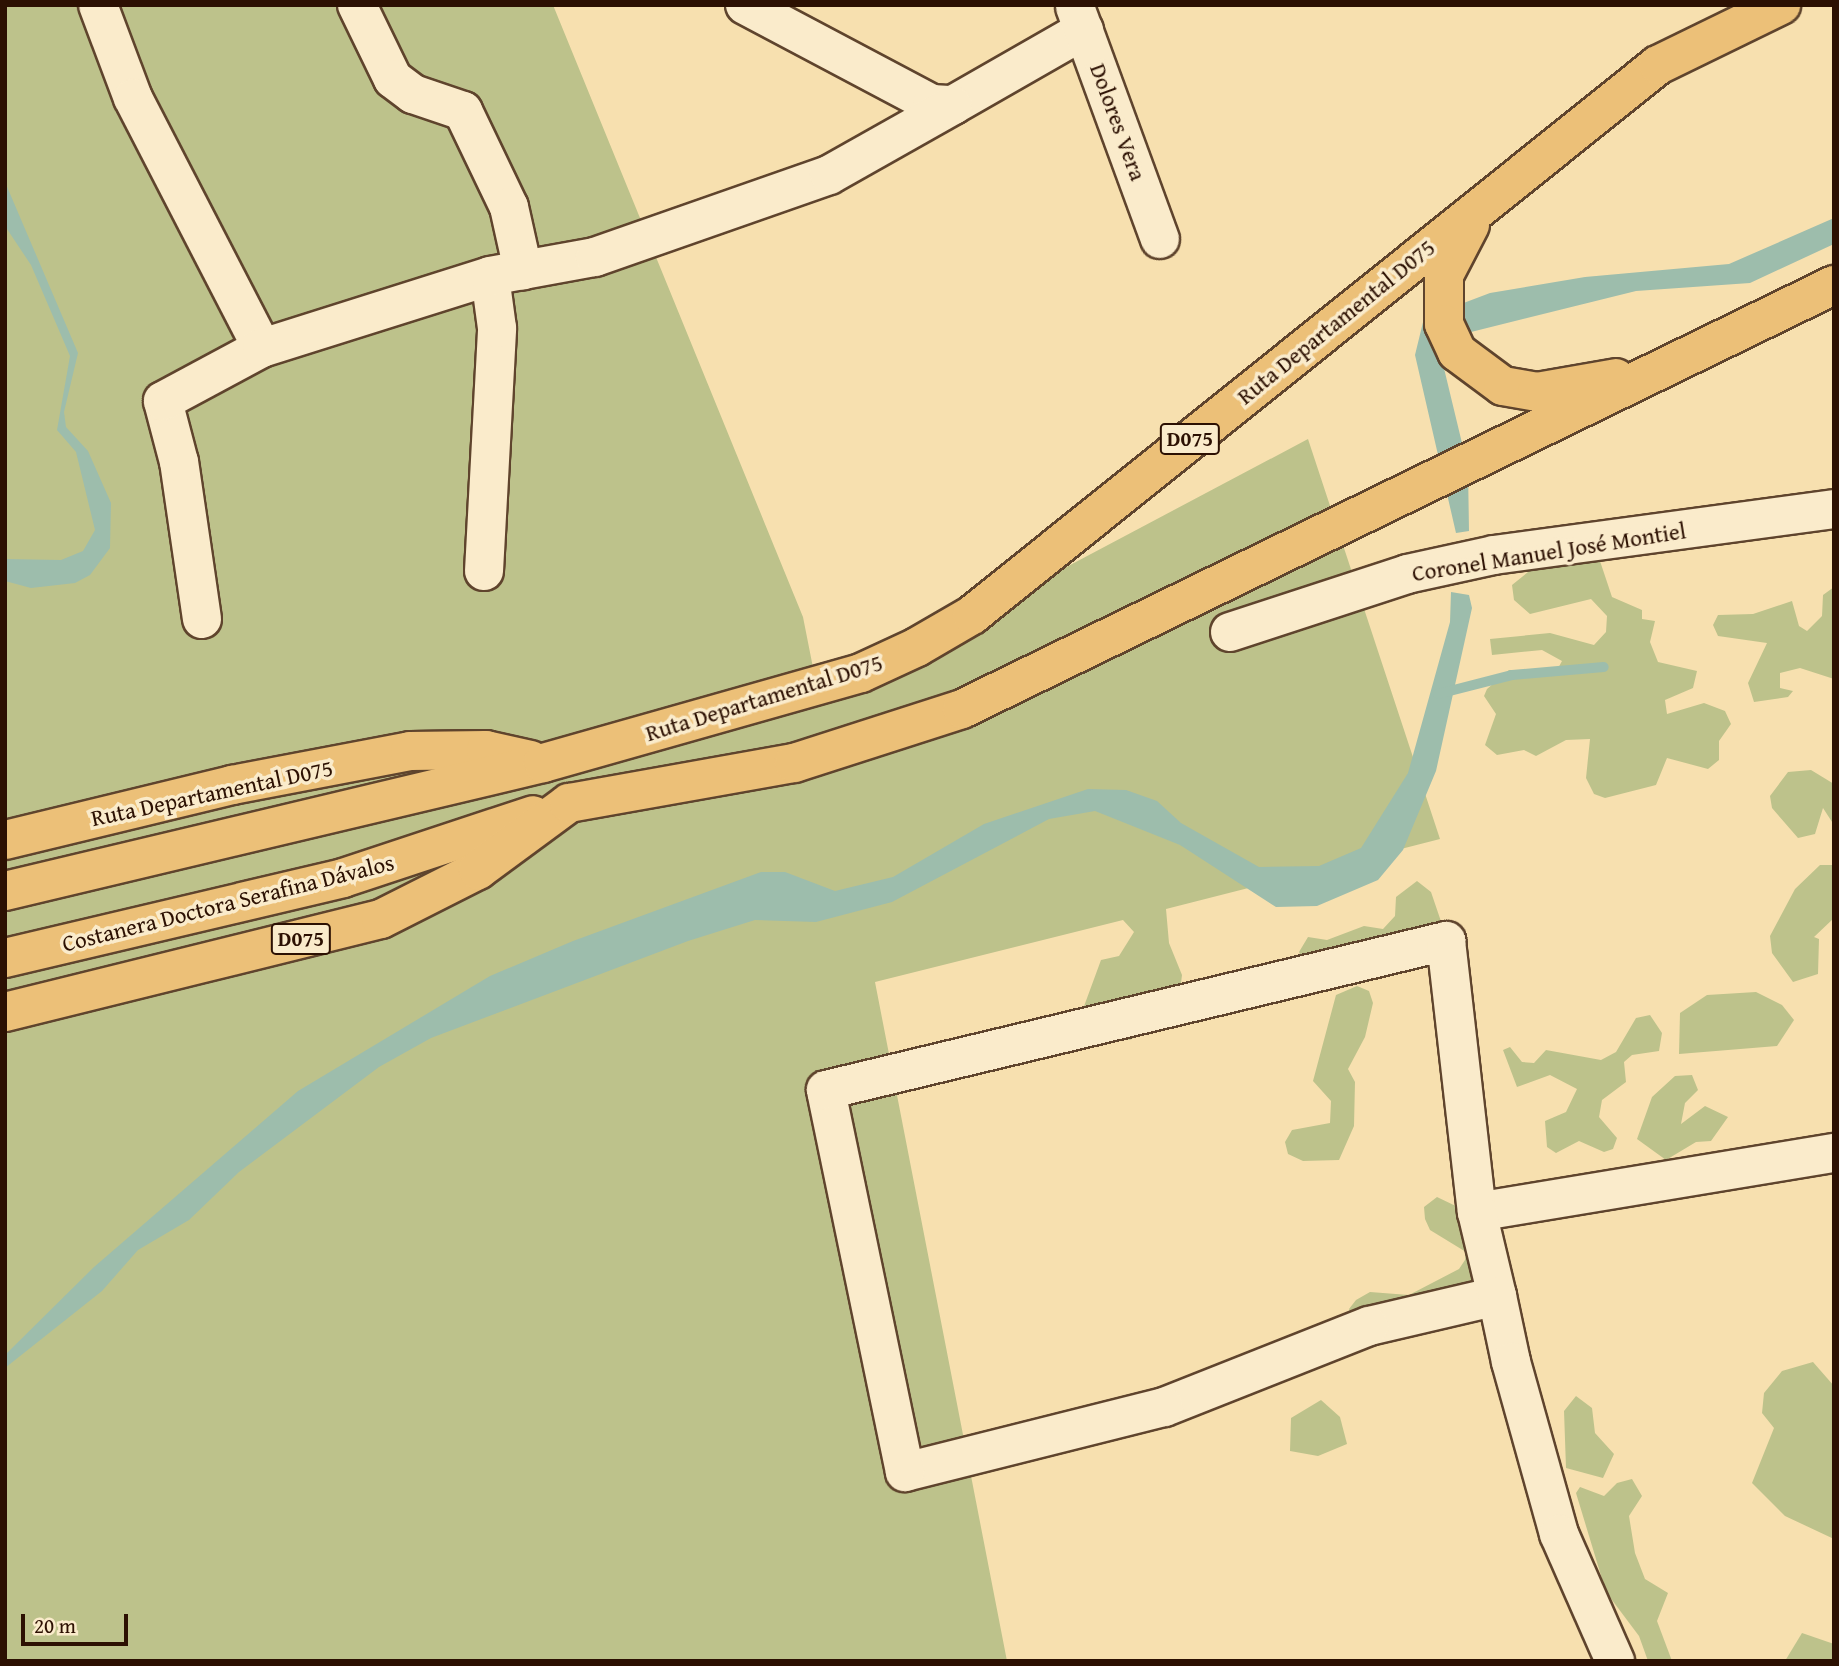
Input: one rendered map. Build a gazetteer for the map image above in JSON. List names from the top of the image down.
{
  "streets": {
    "highway": ["Ruta Departamental D075", "D075", "Costanera Doctora Serafina Dávalos"],
    "street": ["Dolores Vera", "Coronel Manuel José Montiel"]
  },
  "crossings": [
    ["D075", "Costanera Doctora Serafina Dávalos"]
  ],
  "scale_bar": "20 m"
}
